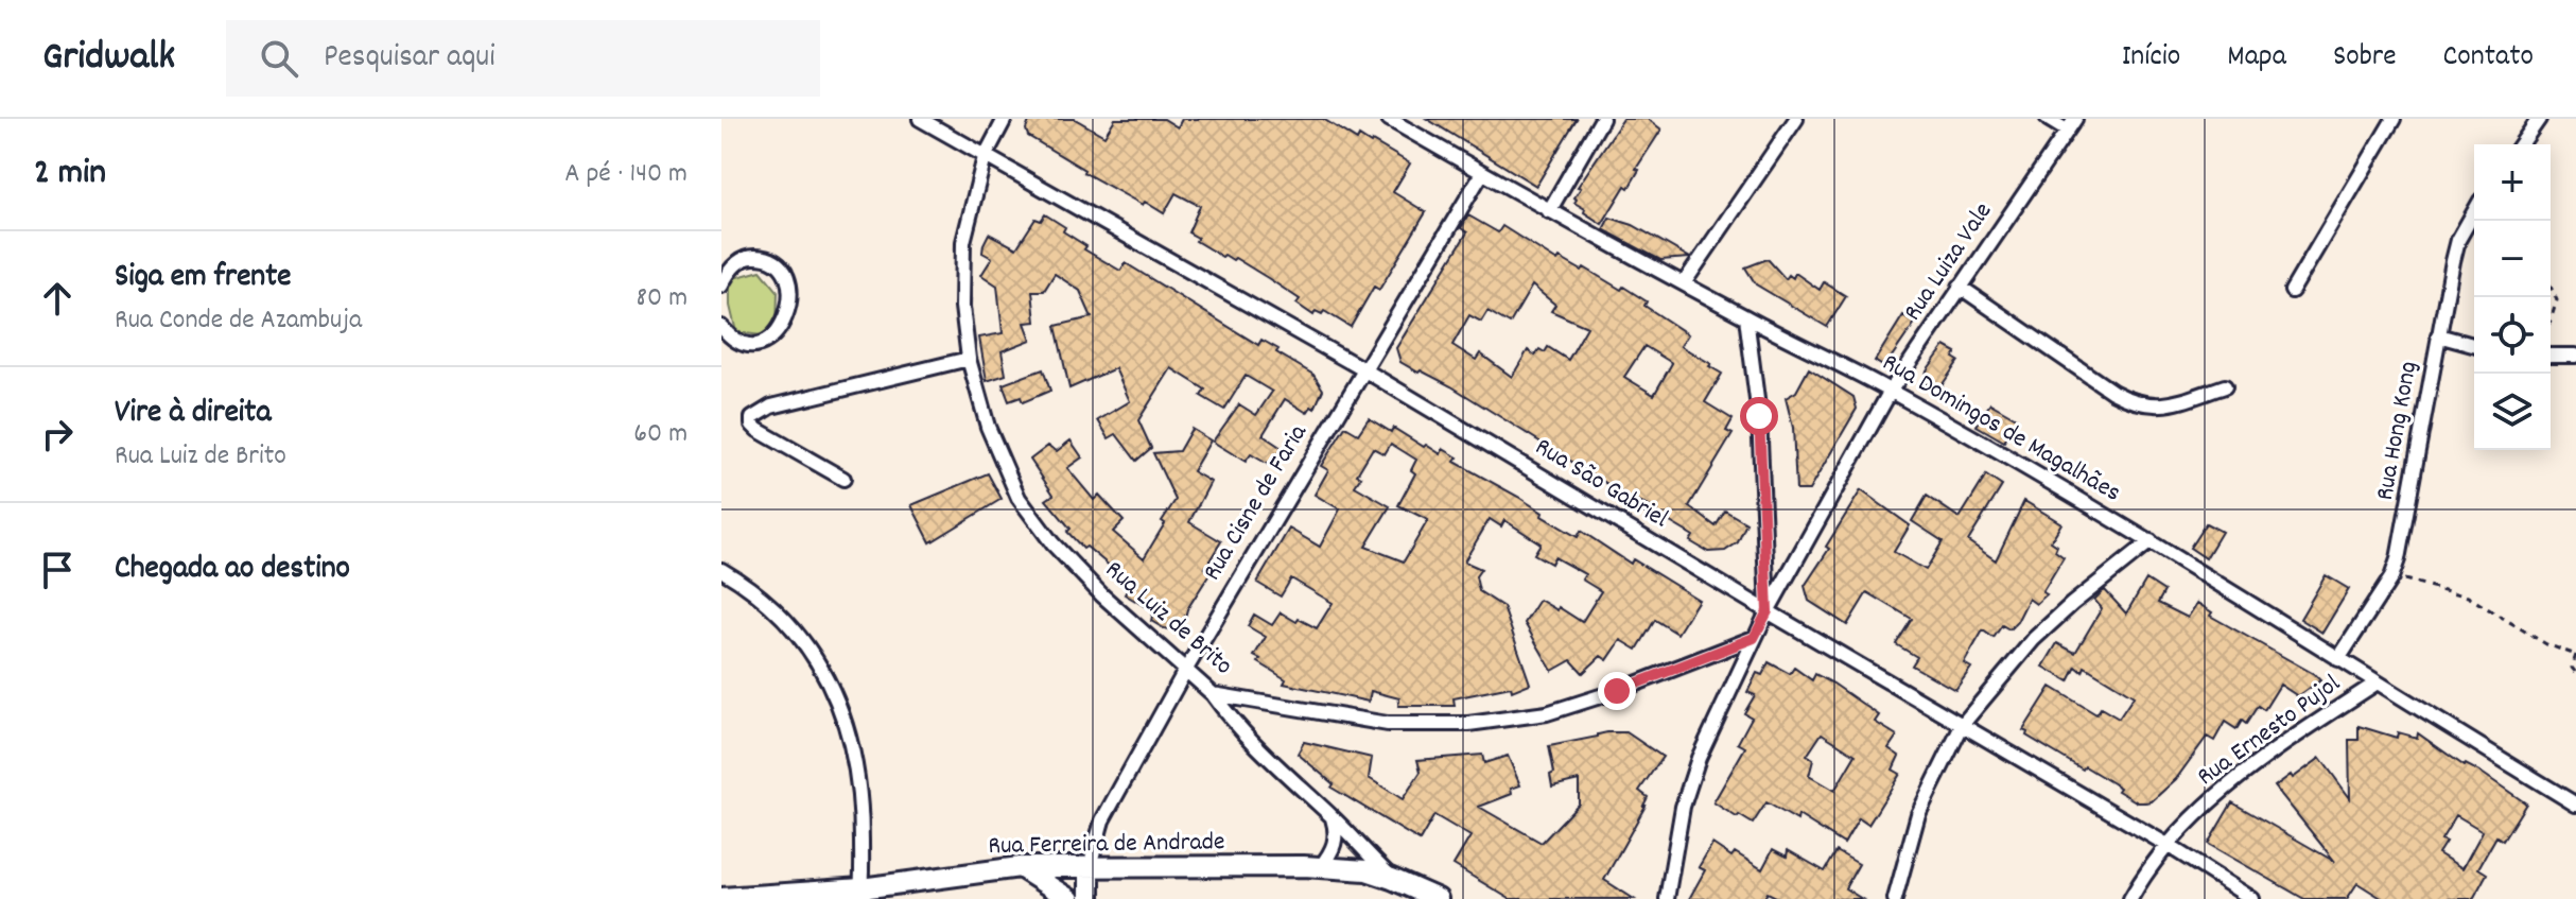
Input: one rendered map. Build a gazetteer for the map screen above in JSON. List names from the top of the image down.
{
  "streets": {
    "street": [
      "Rua Luiza Vale",
      "Rua Domingos de Magalhães",
      "Rua Hong Kong",
      "Rua São Gabriel",
      "Rua Cisne de Faria",
      "Rua Luiz de Brito",
      "Rua Ernesto Pujol",
      "Rua Ferreira de Andrade"
    ]
  },
  "crossings": [
    ["Rua Luiza Vale", "Rua Domingos de Magalhães"],
    ["Rua Luiza Vale", "Rua São Gabriel"],
    ["Rua Luiza Vale", "Rua Luiz de Brito"],
    ["Rua Domingos de Magalhães", "Rua Hong Kong"],
    ["Rua Domingos de Magalhães", "Rua Cisne de Faria"],
    ["Rua Domingos de Magalhães", "Rua Ernesto Pujol"],
    ["Rua São Gabriel", "Rua Cisne de Faria"],
    ["Rua São Gabriel", "Rua Luiz de Brito"],
    ["Rua São Gabriel", "Rua Ernesto Pujol"],
    ["Rua Cisne de Faria", "Rua Luiz de Brito"],
    ["Rua Cisne de Faria", "Rua Ferreira de Andrade"]
  ],
  "page": {
    "header": "Gridwalk",
    "search": "Pesquisar aqui",
    "nav": [
      "Início",
      "Mapa",
      "Sobre",
      "Contato"
    ],
    "heading": ["2 min", "A pé · 140 m"],
    "map_buttons": ["+", "−"],
    "list": [
      ["Siga em frente", "Rua Conde de Azambuja", "80 m"],
      ["Vire à direita", "Rua Luiz de Brito", "60 m"],
      "Chegada ao destino"
    ]
  }
}
